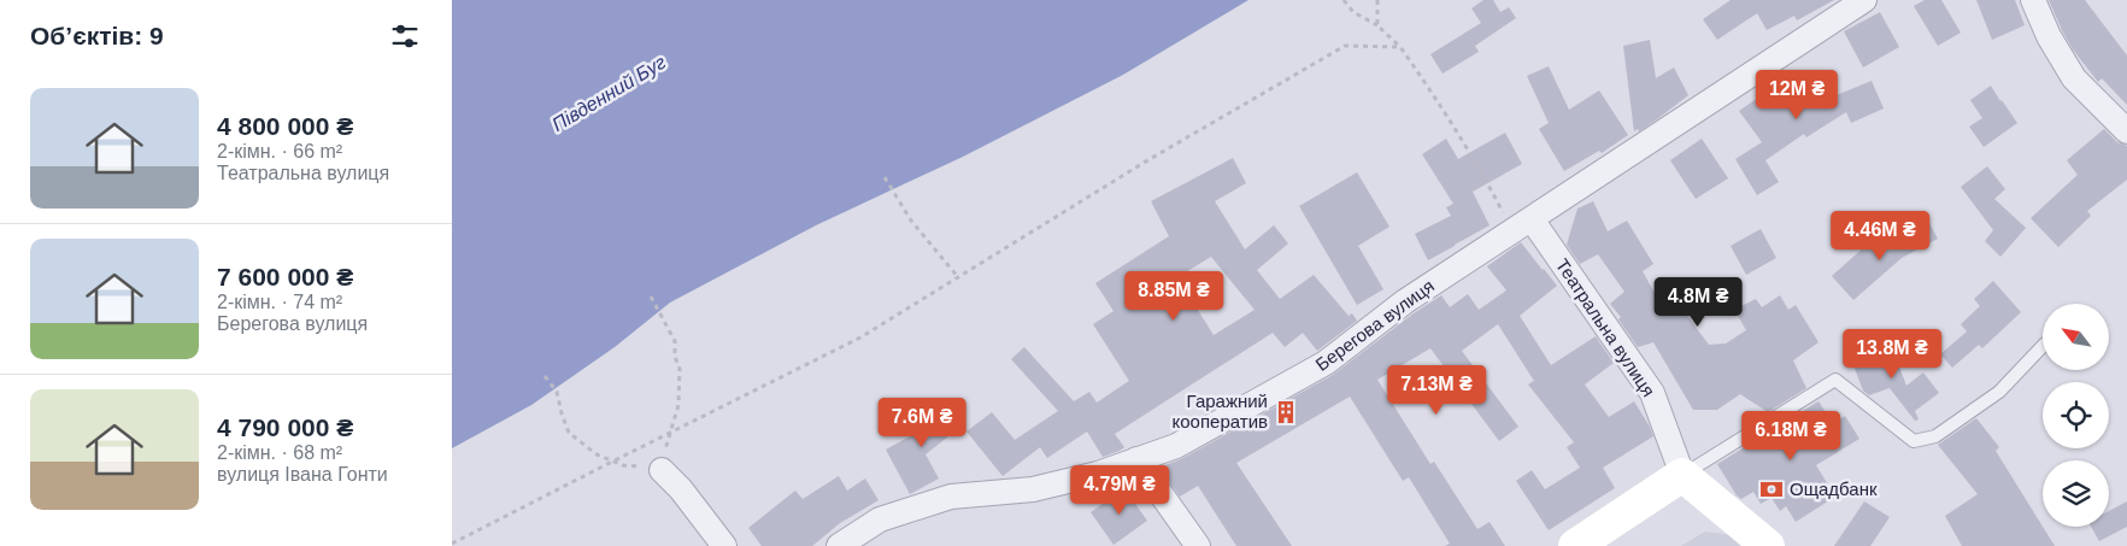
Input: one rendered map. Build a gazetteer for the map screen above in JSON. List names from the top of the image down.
{
  "streets": {
    "street": ["Берегова вулиця", "Театральна вулиця"]
  },
  "crossings": [
    ["Берегова вулиця", "Театральна вулиця"]
  ],
  "water": ["Південний Буг"],
  "places": {
    "building": ["Гаражний кооператив"],
    "bank": ["Ощадбанк"]
  },
  "north": "top left",
  "page": {
    "heading": "Об’єктів: 9",
    "price": [
      "12M ₴",
      "4.46M ₴",
      "8.85M ₴",
      "4.8M ₴",
      "13.8M ₴",
      "7.13M ₴",
      "7.6M ₴",
      "6.18M ₴",
      "4.79M ₴"
    ],
    "list": [
      {
        "name": "4 800 000 ₴",
        "note": "2-кімн. · 66 m² · Театральна вулиця"
      },
      {
        "name": "7 600 000 ₴",
        "note": "2-кімн. · 74 m² · Берегова вулиця"
      },
      {
        "name": "4 790 000 ₴",
        "note": "2-кімн. · 68 m² · вулиця Івана Гонти"
      }
    ]
  }
}
